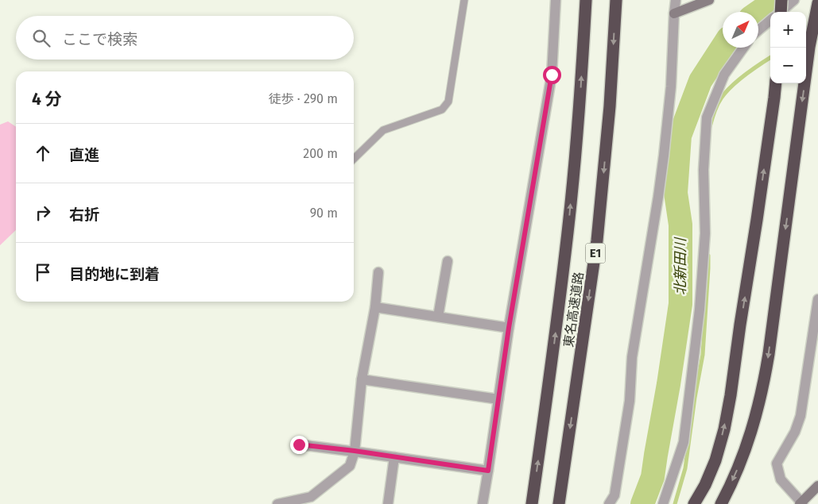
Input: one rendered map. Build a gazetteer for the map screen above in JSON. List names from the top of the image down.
{
  "streets": {
    "highway": ["E1", "東名高速道路"]
  },
  "water": ["北新田川"],
  "north": "top right",
  "page": {
    "map_buttons": ["+", "−"],
    "search": "ここで検索",
    "heading": ["4 分", "徒歩 · 290 m"],
    "list": [
      ["直進", "200 m"],
      ["右折", "90 m"],
      "目的地に到着"
    ]
  }
}
